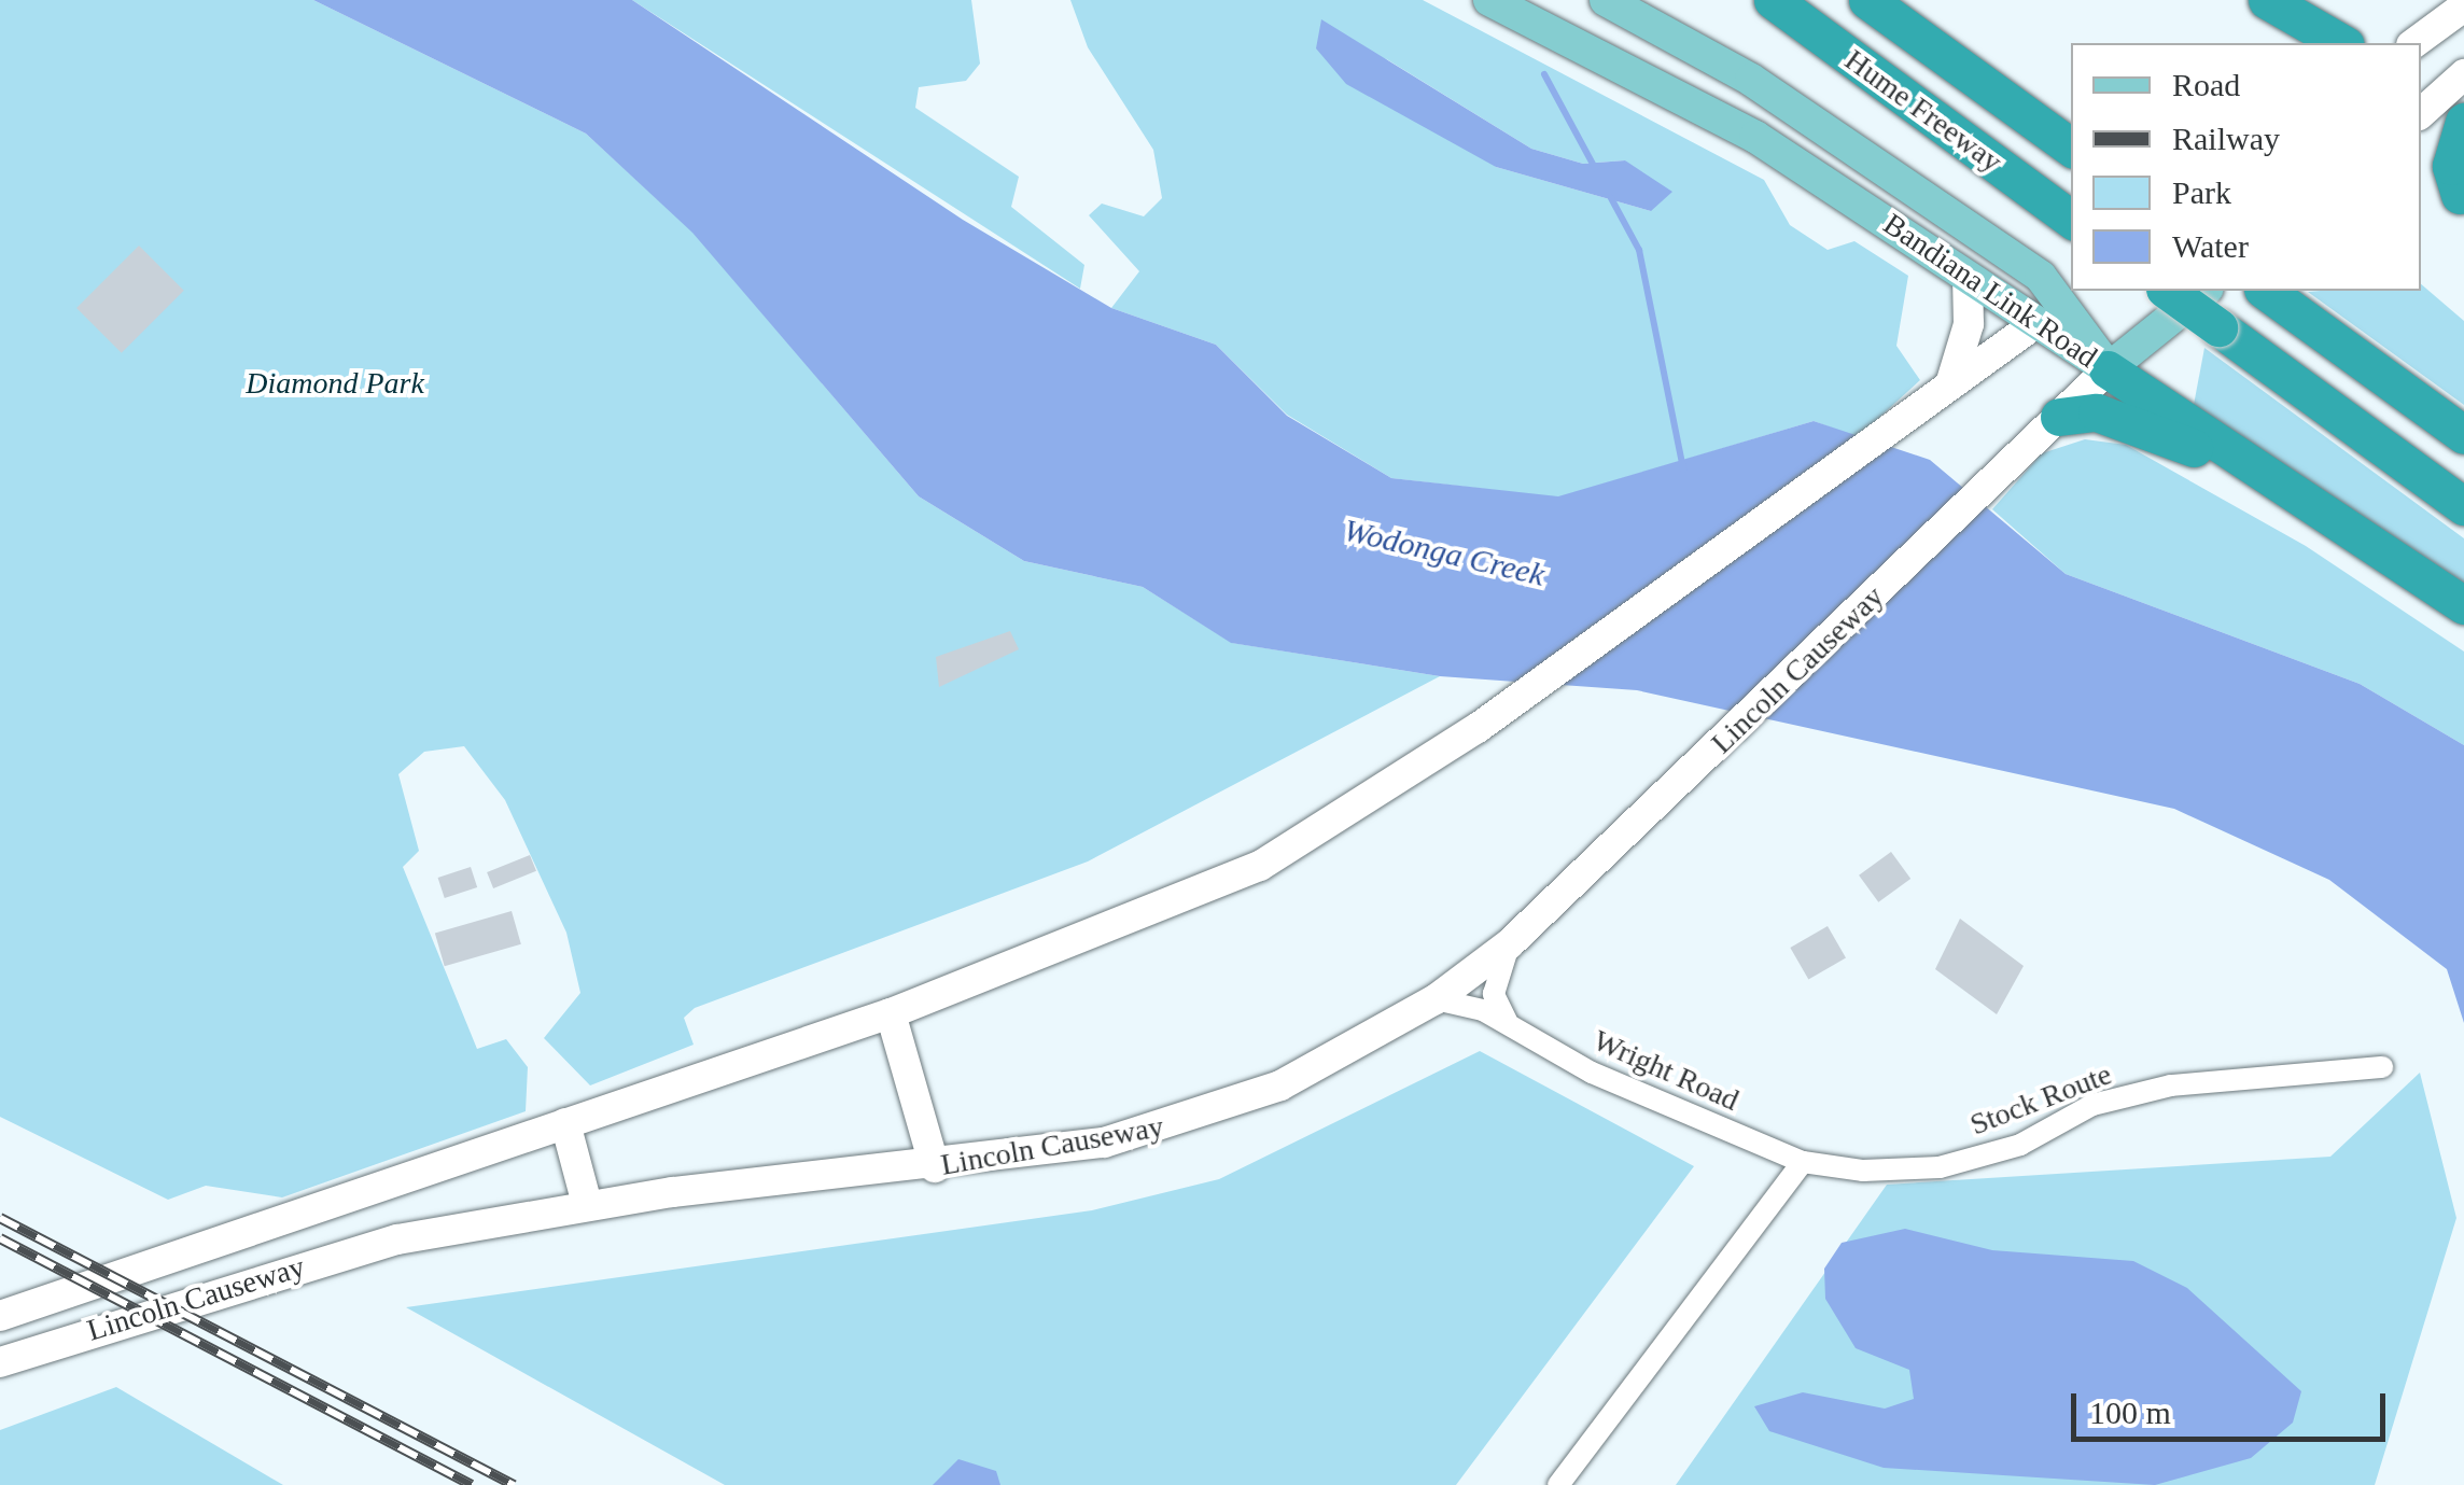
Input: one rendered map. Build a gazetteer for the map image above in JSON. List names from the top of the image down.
{
  "streets": {
    "highway": ["Hume Freeway"],
    "main road": ["Bandiana Link Road", "Lincoln Causeway"],
    "street": ["Wright Road", "Stock Route"]
  },
  "crossings": [
    ["Bandiana Link Road", "Lincoln Causeway"],
    ["Lincoln Causeway", "Wright Road"],
    ["Wright Road", "Stock Route"]
  ],
  "water": ["Wodonga Creek"],
  "parks": ["Diamond Park"],
  "legend": [
    "Road",
    "Railway",
    "Park",
    "Water"
  ],
  "scale_bar": "100 m"
}
